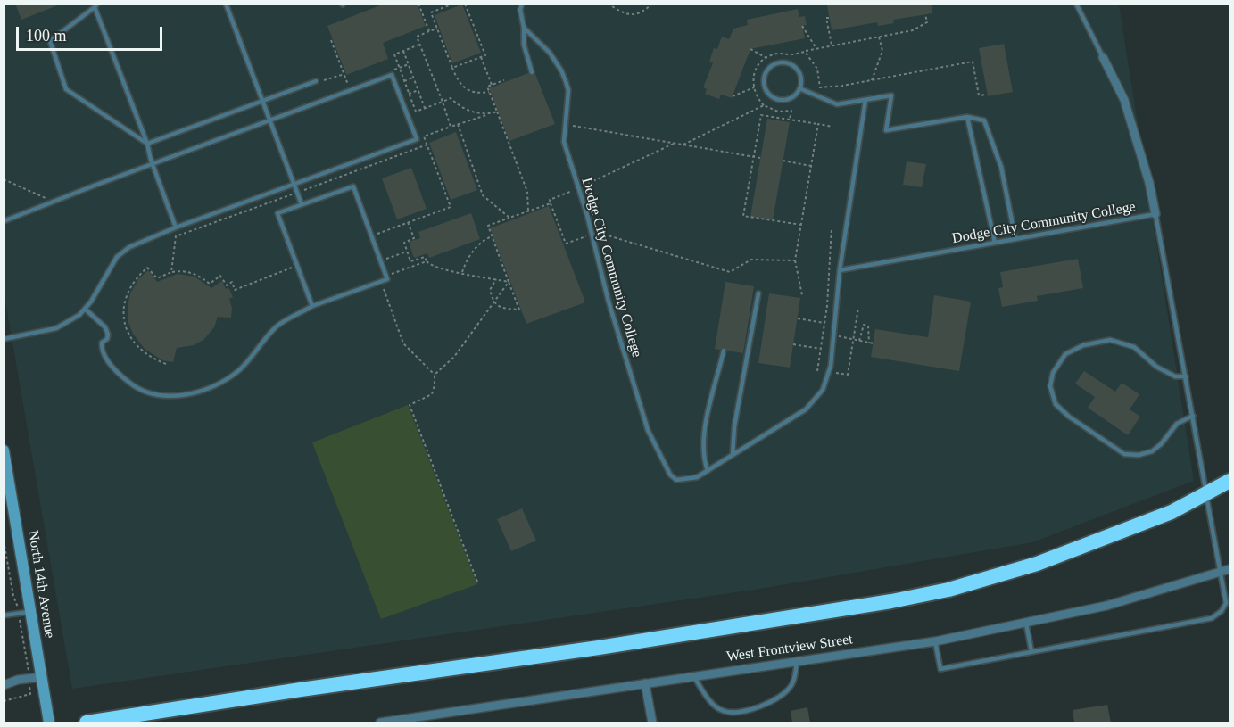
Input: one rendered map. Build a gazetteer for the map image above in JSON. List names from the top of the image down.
{
  "streets": {
    "main road": ["North 14th Avenue"],
    "street": ["West Frontview Street"],
    "lane": ["Dodge City Community College"]
  },
  "crossings": [
    ["Dodge City Community College", "West Frontview Street"]
  ],
  "scale_bar": "100 m"
}
